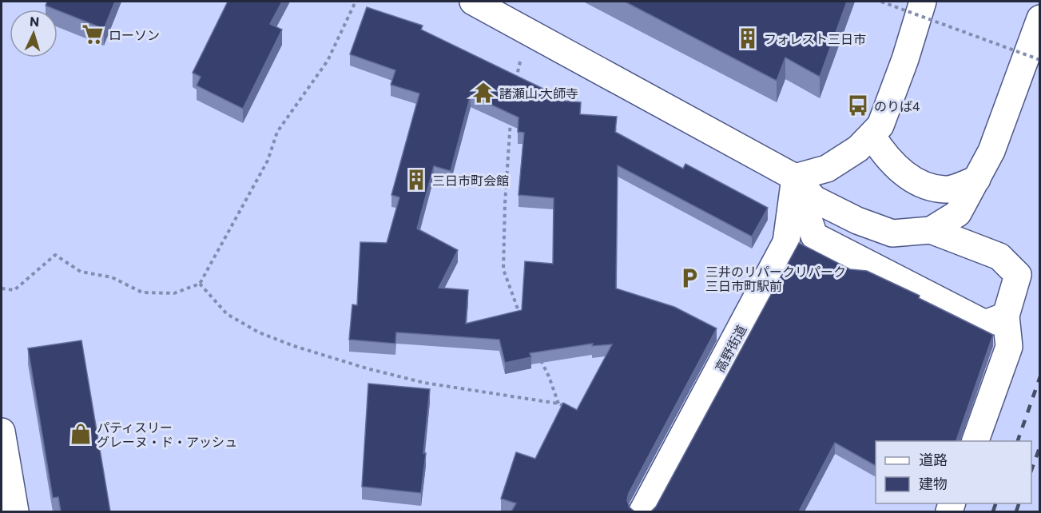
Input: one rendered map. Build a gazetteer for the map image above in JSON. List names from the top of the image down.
{
  "streets": {
    "main road": ["高野街道"]
  },
  "places": {
    "supermarket": ["ローソン"],
    "building": ["フォレスト三日市", "三日市町会館"],
    "temple": ["諸瀬山 大師寺"],
    "bus stop": ["のりば4"],
    "parking": ["三井のリパークリパーク 三日市町駅前"],
    "shop": ["パティスリー グレーヌ・ド・アッシュ"]
  },
  "legend": ["道路", "建物"],
  "north": "top"
}
